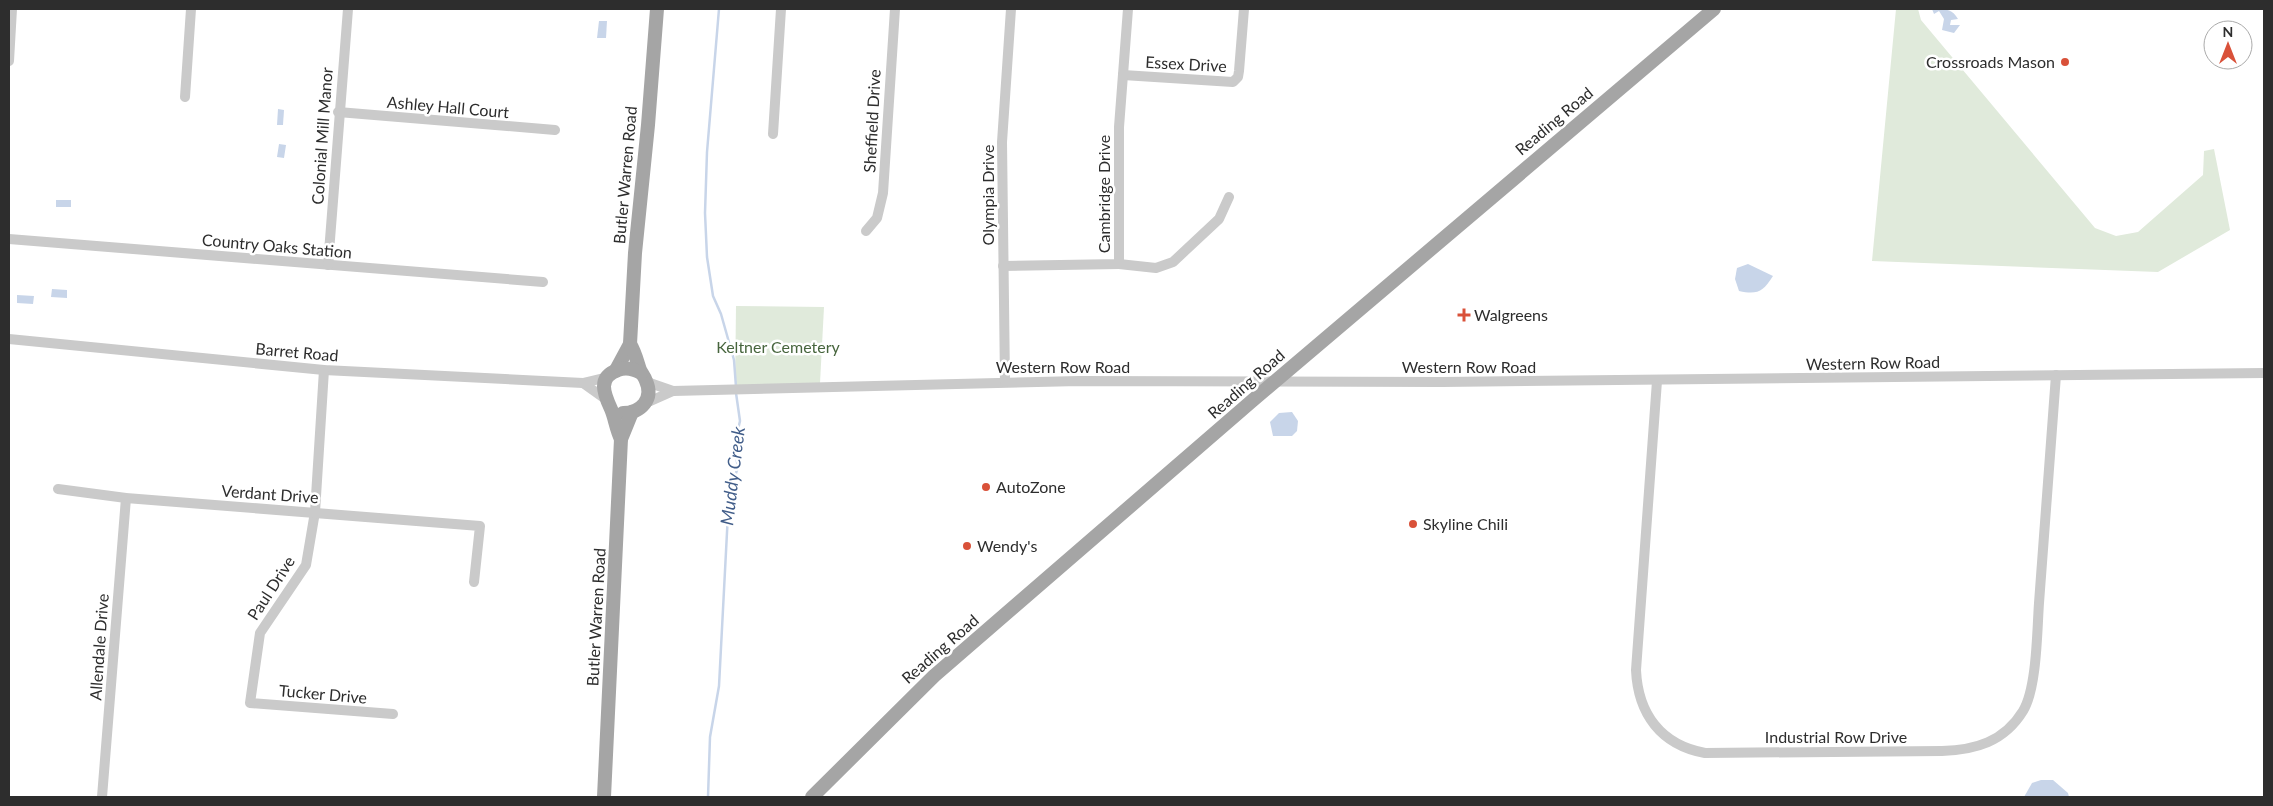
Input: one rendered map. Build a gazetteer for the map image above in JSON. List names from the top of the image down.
{
  "streets": {
    "main road": ["Reading Road", "Butler Warren Road"],
    "street": [
      "Essex Drive",
      "Ashley Hall Court",
      "Sheffield Drive",
      "Colonial Mill Manor",
      "Cambridge Drive",
      "Olympia Drive",
      "Country Oaks Station",
      "Barret Road",
      "Western Row Road",
      "Verdant Drive",
      "Paul Drive",
      "Allendale Drive",
      "Tucker Drive",
      "Industrial Row Drive"
    ]
  },
  "crossings": [
    ["Essex Drive", "Cambridge Drive"],
    ["Ashley Hall Court", "Colonial Mill Manor"],
    ["Reading Road", "Western Row Road"],
    ["Colonial Mill Manor", "Country Oaks Station"],
    ["Butler Warren Road", "Barret Road"],
    ["Butler Warren Road", "Western Row Road"],
    ["Cambridge Drive", "Olympia Drive"],
    ["Olympia Drive", "Western Row Road"],
    ["Barret Road", "Western Row Road"],
    ["Barret Road", "Paul Drive"],
    ["Western Row Road", "Industrial Row Drive"],
    ["Verdant Drive", "Paul Drive"],
    ["Verdant Drive", "Allendale Drive"],
    ["Paul Drive", "Tucker Drive"]
  ],
  "water": ["Muddy Creek"],
  "parks": ["Keltner Cemetery"],
  "places": {
    "other": [
      "Crossroads Mason",
      "AutoZone",
      "Skyline Chili",
      "Wendy's"
    ],
    "health": ["Walgreens"]
  },
  "north": "top"
}
